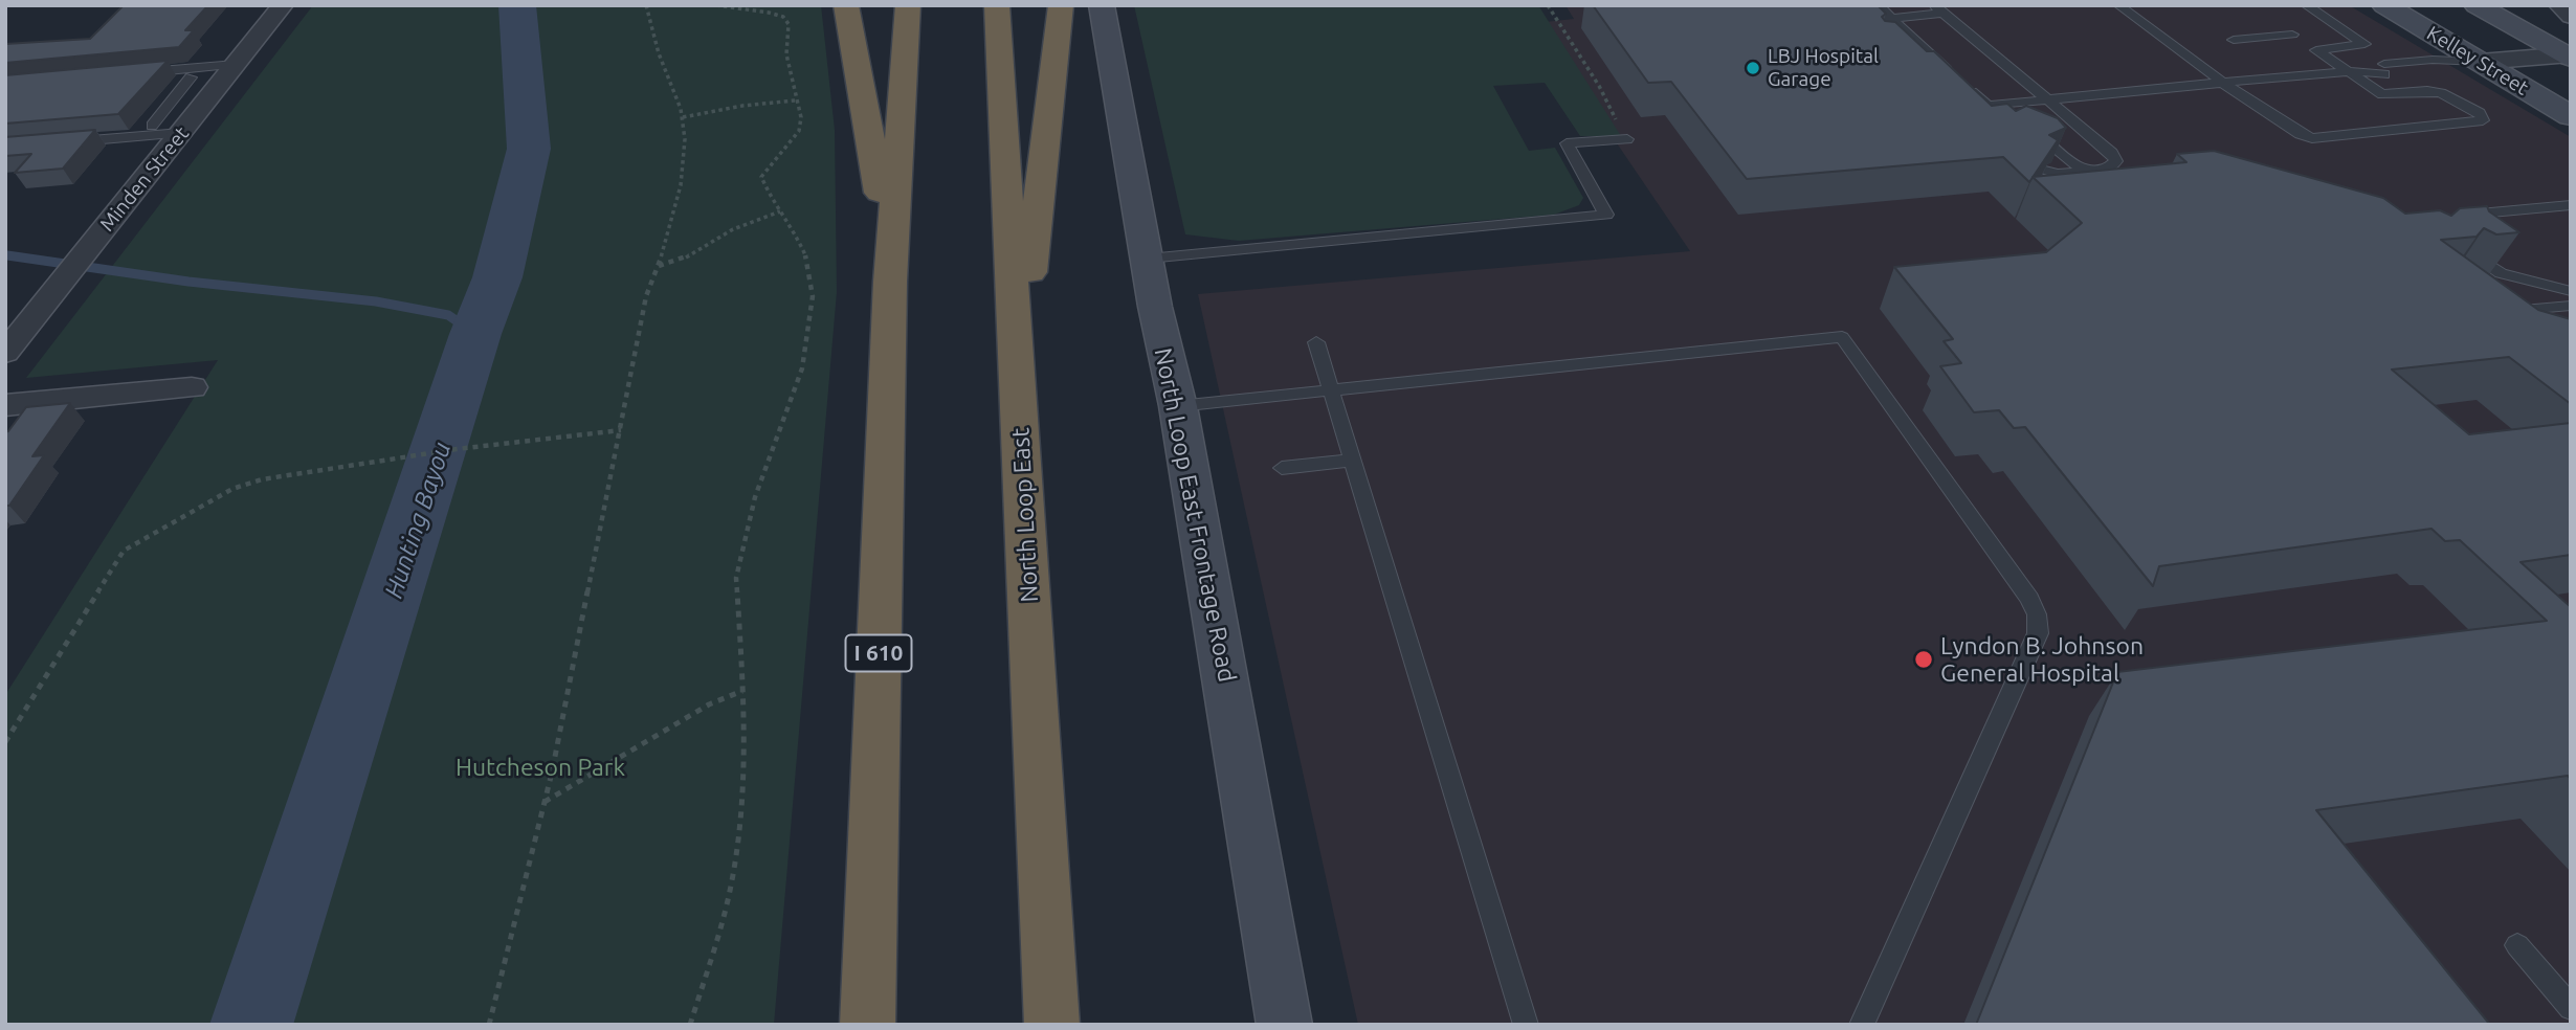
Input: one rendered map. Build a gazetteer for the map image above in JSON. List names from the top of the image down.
{
  "streets": {
    "highway": ["North Loop East", "I 610"],
    "main road": ["Kelley Street", "North Loop East Frontage Road"],
    "street": ["Minden Street"]
  },
  "water": ["Hunting Bayou"],
  "parks": ["Hutcheson Park"],
  "places": ["LBJ Hospital Garage", "Lyndon B. Johnson General Hospital"]
}
